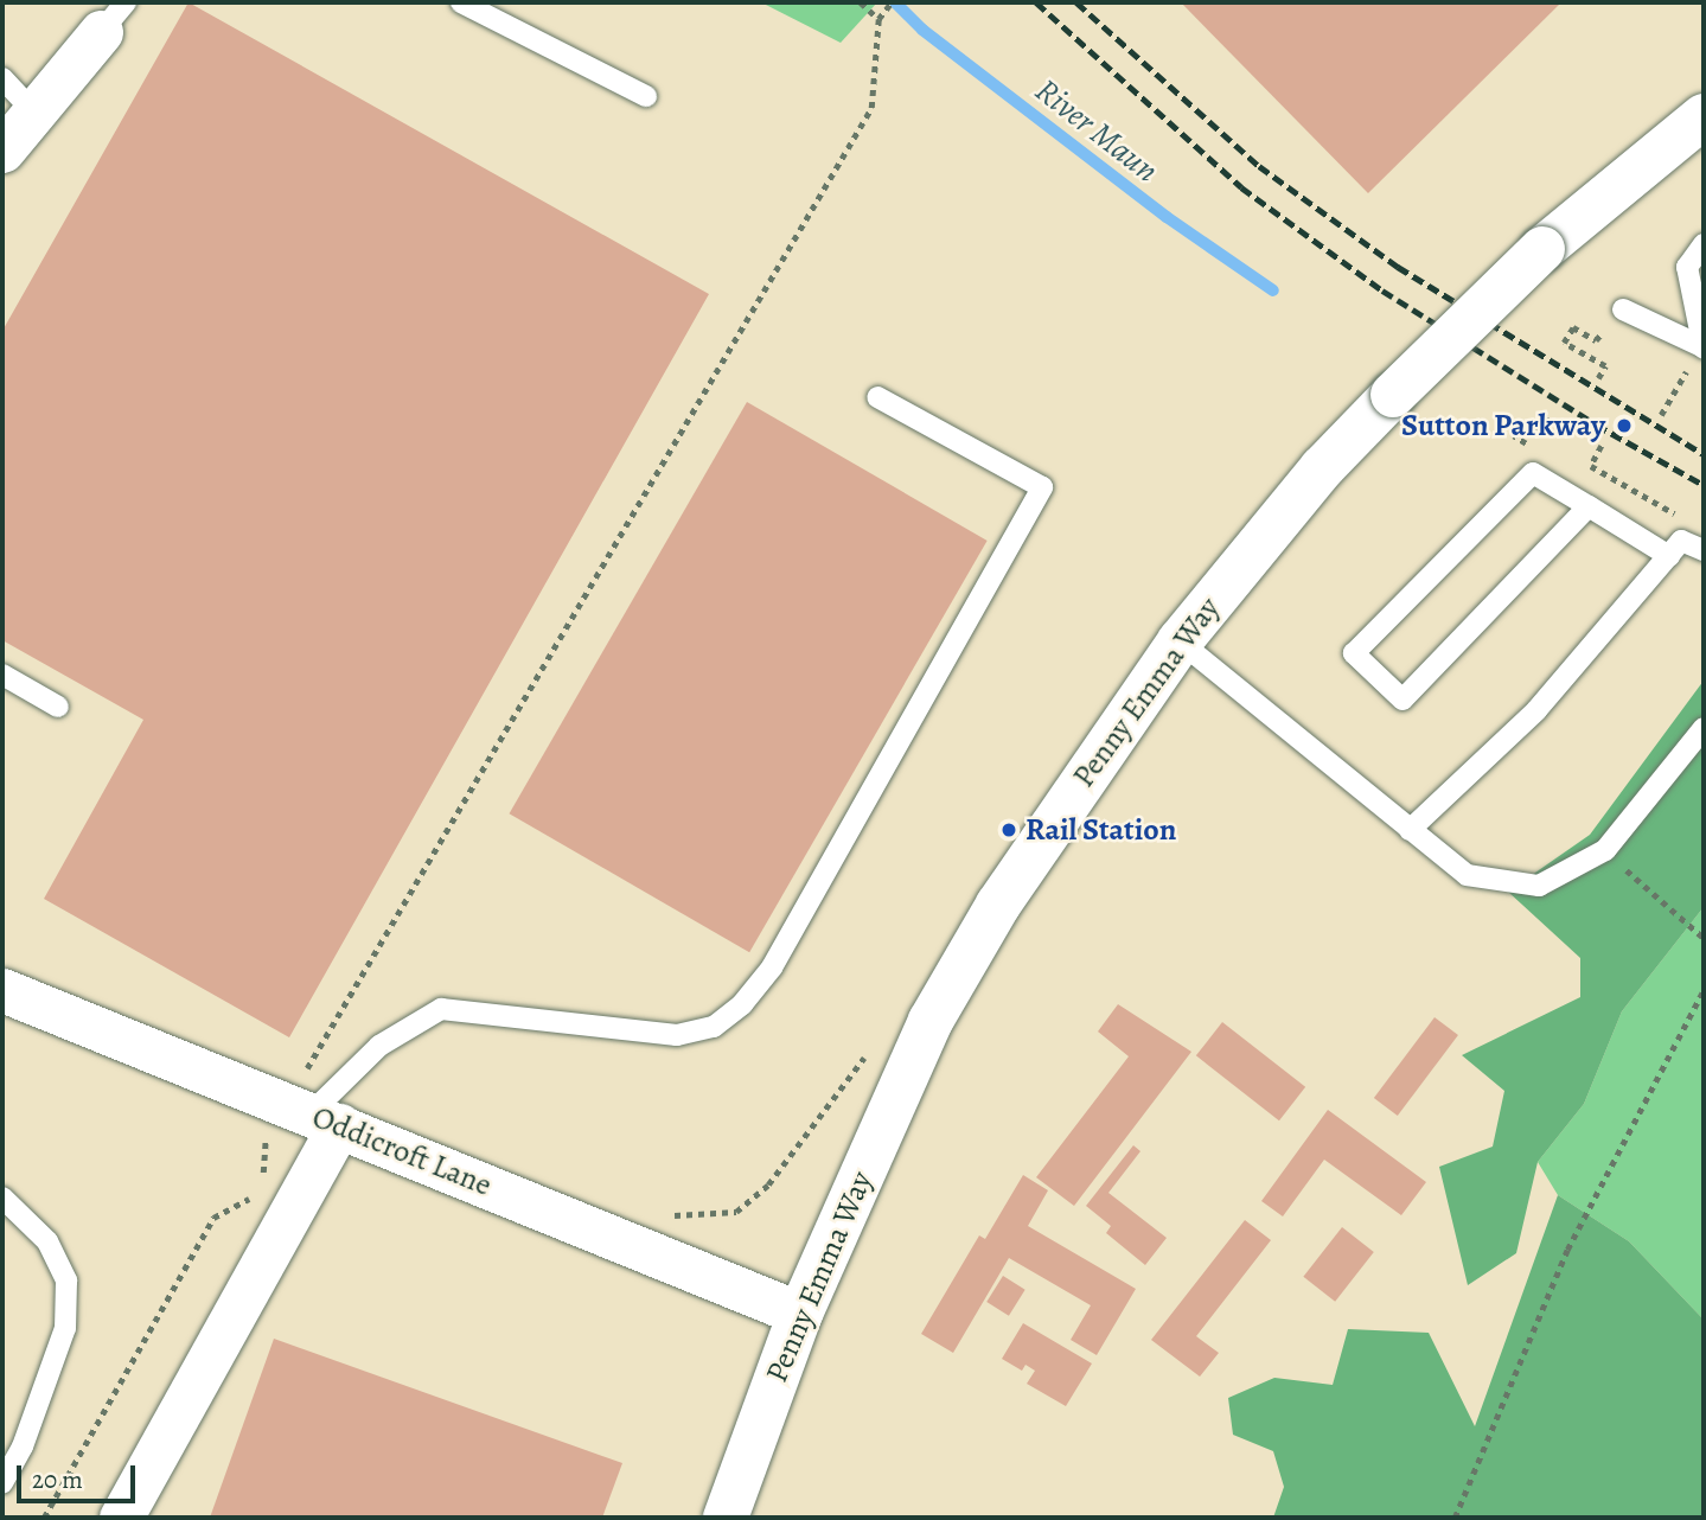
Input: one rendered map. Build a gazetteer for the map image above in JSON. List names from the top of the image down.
{
  "streets": {
    "main road": ["Penny Emma Way"],
    "street": ["Oddicroft Lane"]
  },
  "crossings": [
    ["Penny Emma Way", "Oddicroft Lane"]
  ],
  "water": ["River Maun"],
  "places": ["Sutton Parkway", "Rail Station"],
  "scale_bar": "20 m"
}
